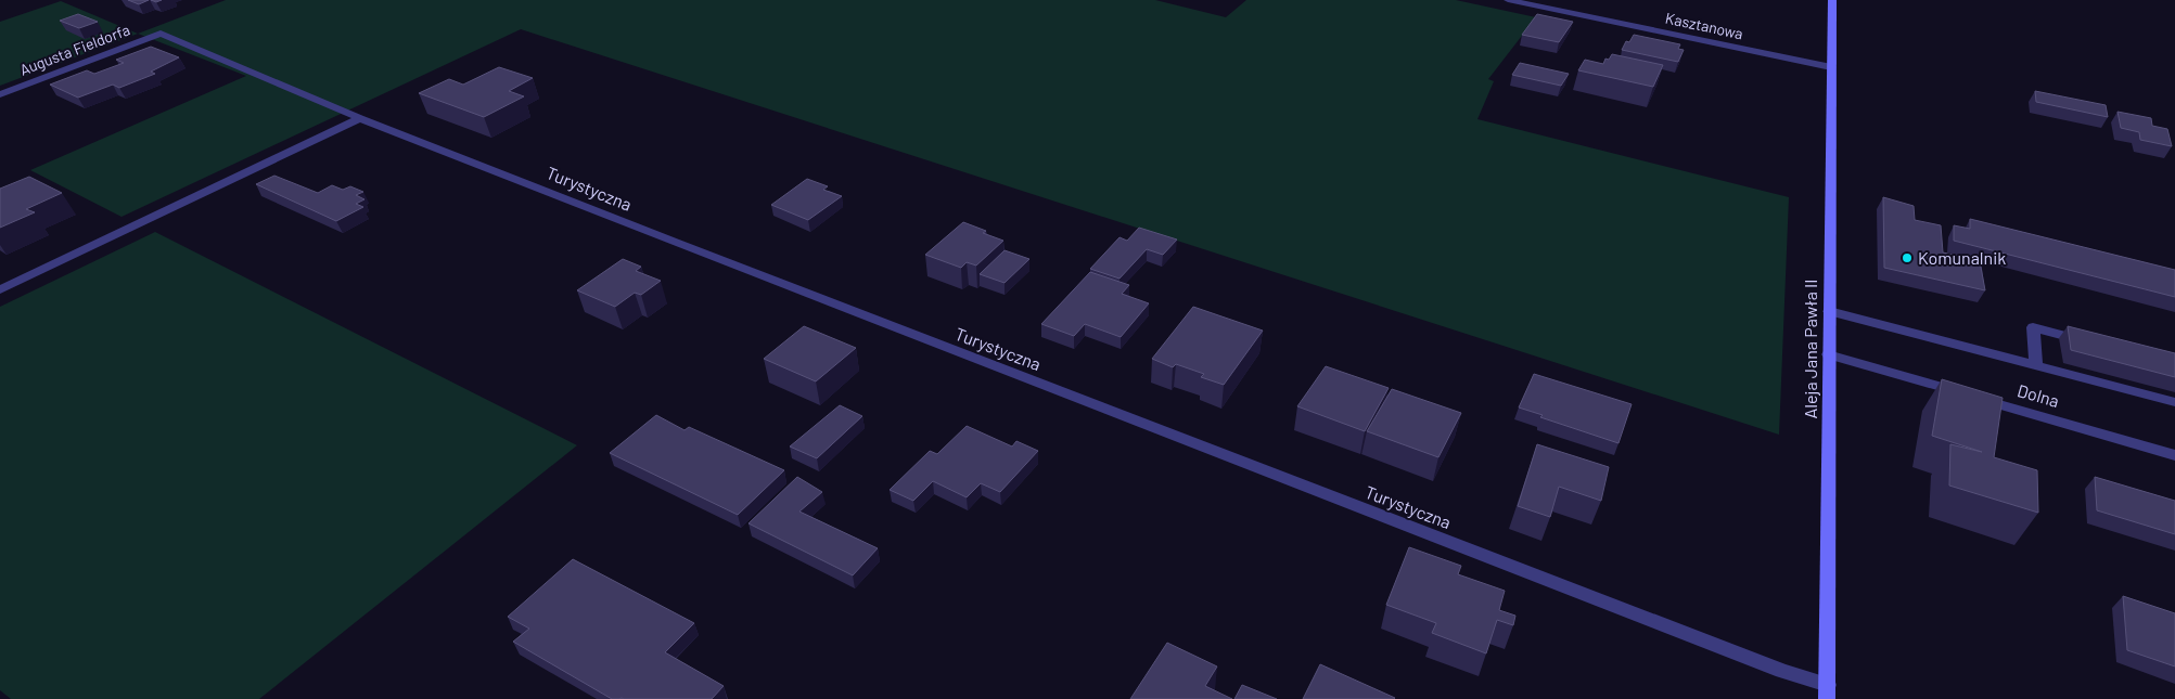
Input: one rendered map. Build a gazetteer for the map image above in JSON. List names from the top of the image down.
{
  "streets": {
    "street": [
      "Kasztanowa",
      "Augusta Fieldorfa",
      "Turystyczna",
      "Aleja Jana Pawła II",
      "Dolna"
    ]
  },
  "crossings": [
    ["Kasztanowa", "Aleja Jana Pawła II"],
    ["Augusta Fieldorfa", "Turystyczna"],
    ["Turystyczna", "Aleja Jana Pawła II"],
    ["Aleja Jana Pawła II", "Dolna"]
  ],
  "places": ["Komunalnik"]
}
